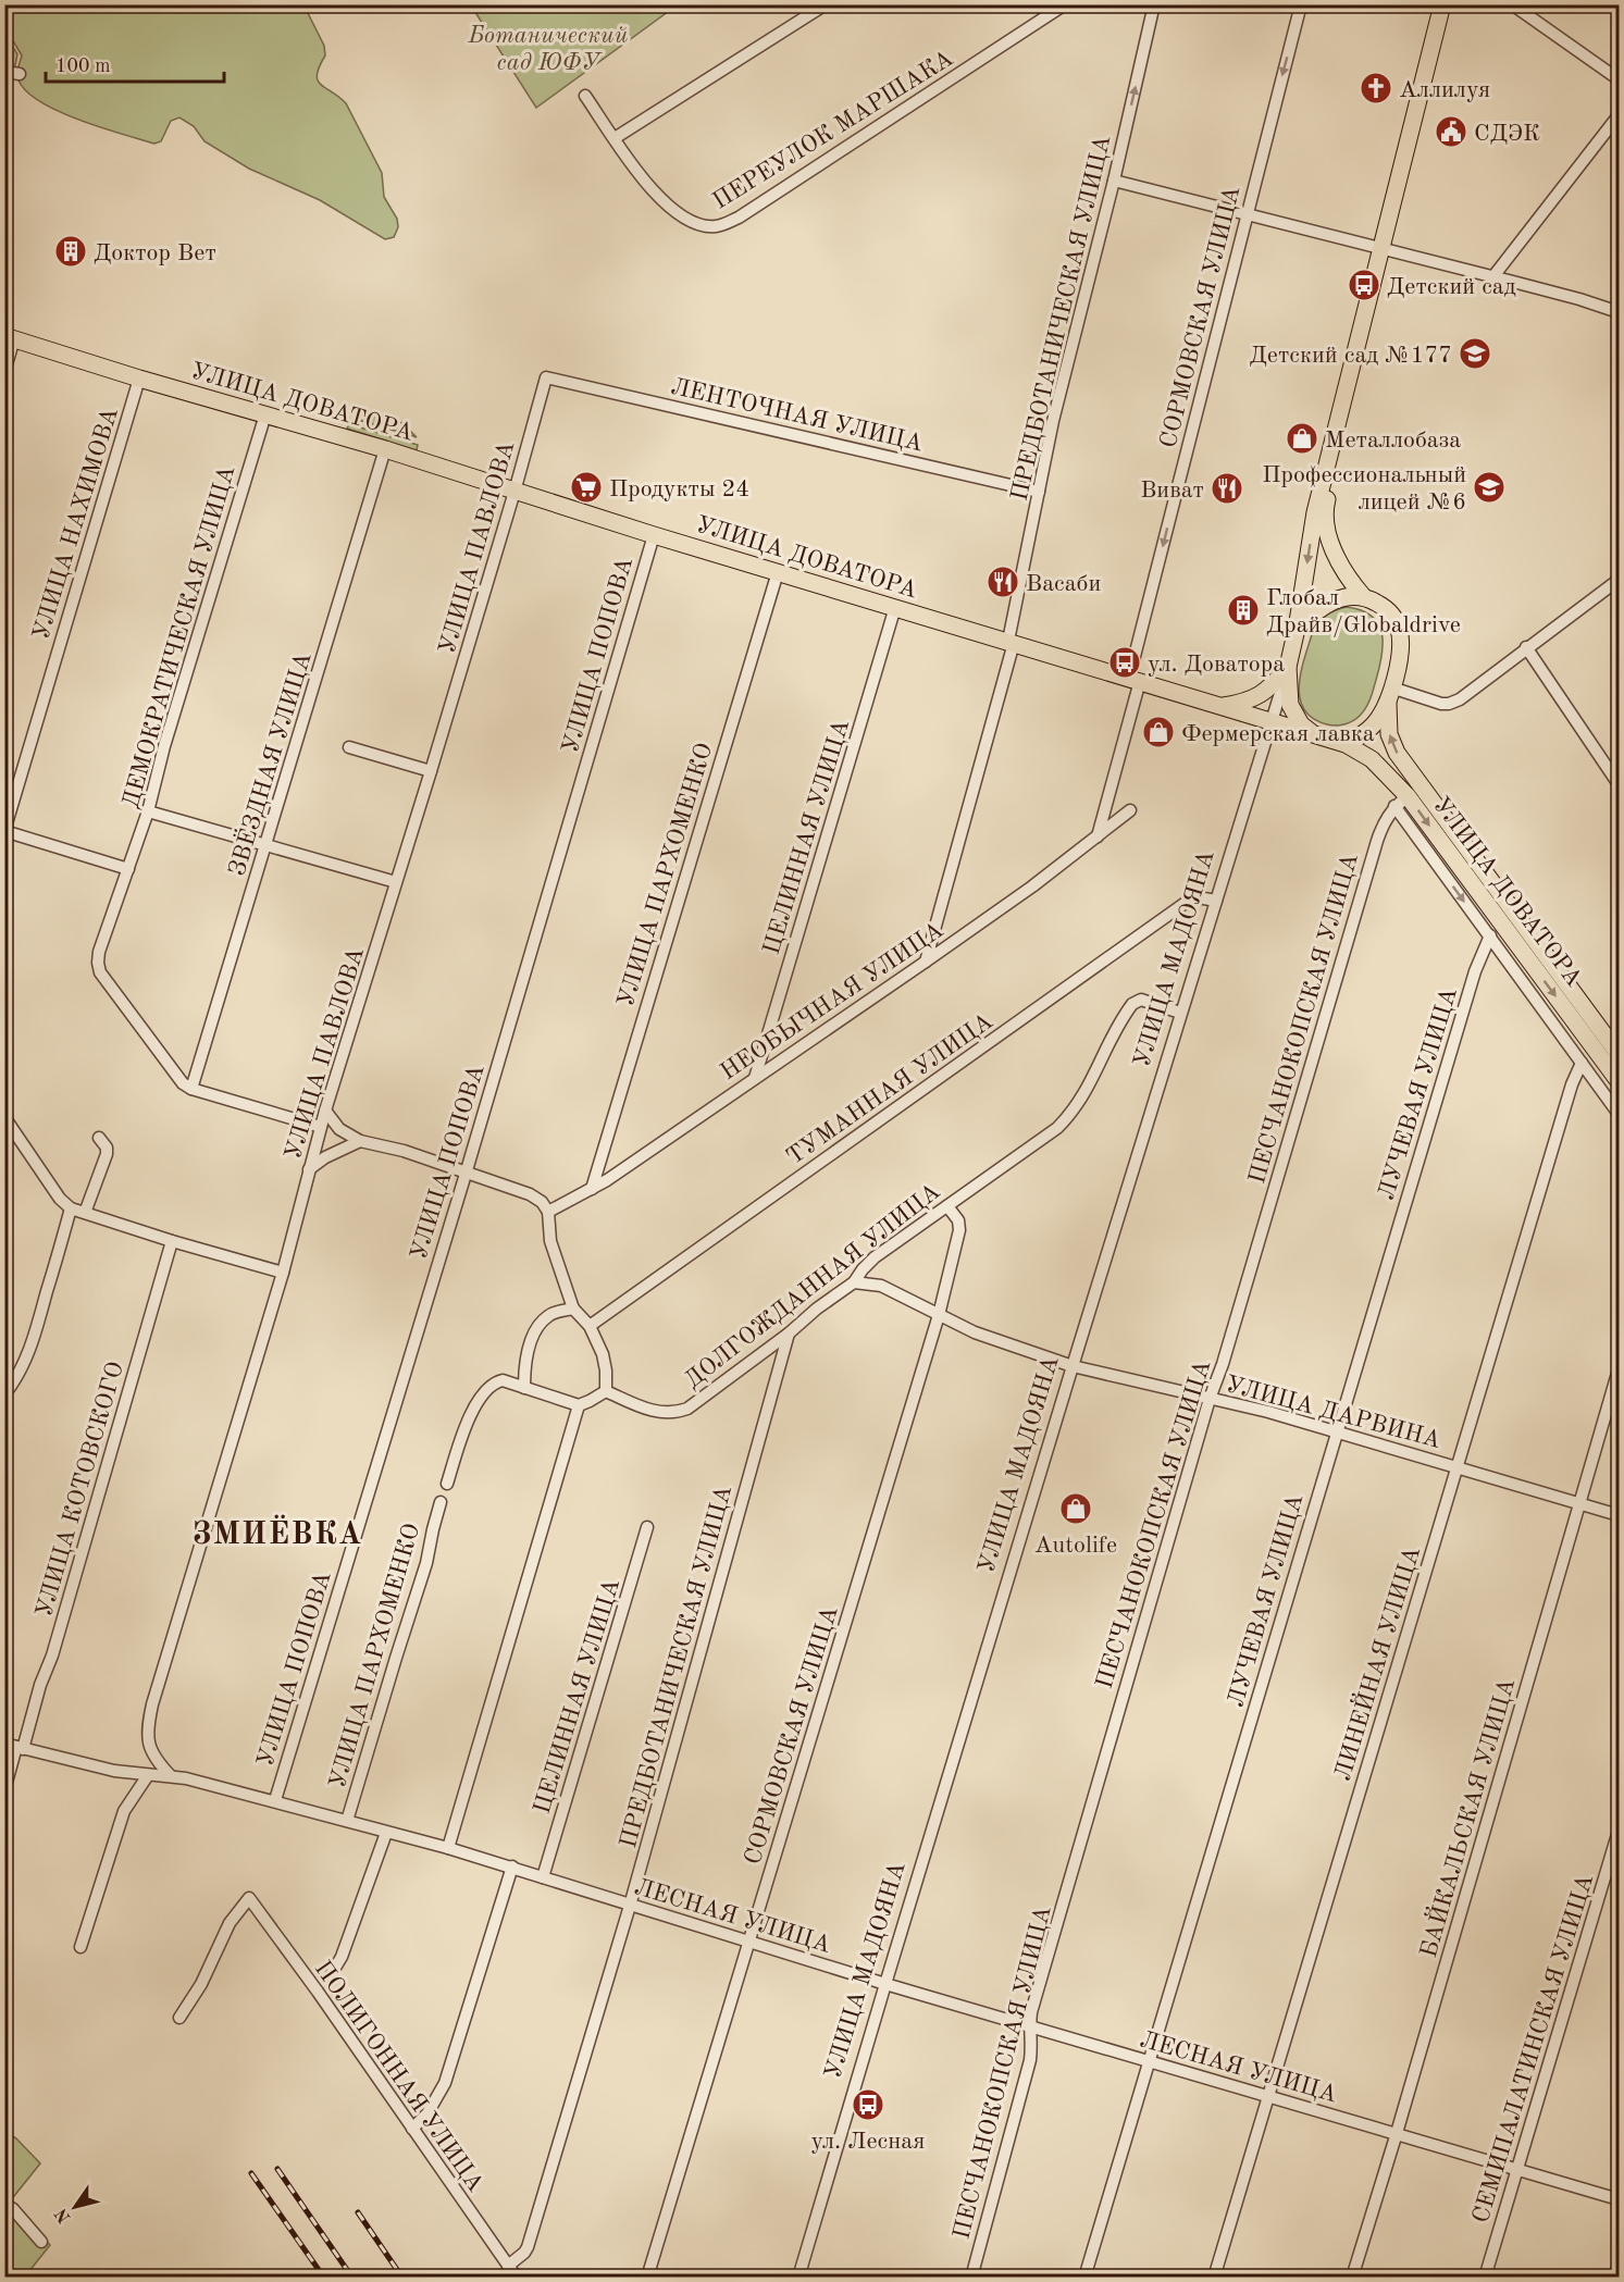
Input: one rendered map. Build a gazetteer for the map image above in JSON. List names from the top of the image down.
{
  "streets": {
    "main road": ["УЛИЦА ДОВАТОРА"],
    "street": [
      "ПЕРЕУЛОК МАРШАКА",
      "СОРМОВСКАЯ УЛИЦА",
      "ПРЕДБОТАНИЧЕСКАЯ УЛИЦА",
      "ЛЕНТОЧНАЯ УЛИЦА",
      "УЛИЦА НАХИМОВА",
      "УЛИЦА ПАВЛОВА",
      "ДЕМОКРАТИЧЕСКАЯ УЛИЦА",
      "УЛИЦА ПОПОВА",
      "ЗВЁЗДНАЯ УЛИЦА",
      "ЦЕЛИННАЯ УЛИЦА",
      "УЛИЦА ПАРХОМЕНКО",
      "УЛИЦА МАДОЯНА",
      "НЕОБЫЧНАЯ УЛИЦА",
      "ПЕСЧАНОКОПСКАЯ УЛИЦА",
      "ТУМАННАЯ УЛИЦА",
      "ЛУЧЕВАЯ УЛИЦА",
      "ДОЛГОЖДАННАЯ УЛИЦА",
      "УЛИЦА ДАРВИНА",
      "УЛИЦА КОТОВСКОГО",
      "ЛИНЕЙНАЯ УЛИЦА",
      "БАЙКАЛЬСКАЯ УЛИЦА",
      "ЛЕСНАЯ УЛИЦА",
      "СЕМИПАЛАТИНСКАЯ УЛИЦА",
      "ПОЛИГОННАЯ УЛИЦА"
    ]
  },
  "crossings": [
    ["СОРМОВСКАЯ УЛИЦА", "УЛИЦА ДОВАТОРА"],
    ["СОРМОВСКАЯ УЛИЦА", "НЕОБЫЧНАЯ УЛИЦА"],
    ["СОРМОВСКАЯ УЛИЦА", "ДОЛГОЖДАННАЯ УЛИЦА"],
    ["СОРМОВСКАЯ УЛИЦА", "УЛИЦА ДАРВИНА"],
    ["СОРМОВСКАЯ УЛИЦА", "ЛЕСНАЯ УЛИЦА"],
    ["ПРЕДБОТАНИЧЕСКАЯ УЛИЦА", "УЛИЦА ДОВАТОРА"],
    ["ПРЕДБОТАНИЧЕСКАЯ УЛИЦА", "ЛЕНТОЧНАЯ УЛИЦА"],
    ["ПРЕДБОТАНИЧЕСКАЯ УЛИЦА", "НЕОБЫЧНАЯ УЛИЦА"],
    ["ПРЕДБОТАНИЧЕСКАЯ УЛИЦА", "ДОЛГОЖДАННАЯ УЛИЦА"],
    ["ПРЕДБОТАНИЧЕСКАЯ УЛИЦА", "ЛЕСНАЯ УЛИЦА"],
    ["ПРЕДБОТАНИЧЕСКАЯ УЛИЦА", "ПОЛИГОННАЯ УЛИЦА"],
    ["УЛИЦА ДОВАТОРА", "УЛИЦА НАХИМОВА"],
    ["УЛИЦА ДОВАТОРА", "УЛИЦА ПАВЛОВА"],
    ["УЛИЦА ДОВАТОРА", "ДЕМОКРАТИЧЕСКАЯ УЛИЦА"],
    ["УЛИЦА ДОВАТОРА", "УЛИЦА ПОПОВА"],
    ["УЛИЦА ДОВАТОРА", "ЗВЁЗДНАЯ УЛИЦА"],
    ["УЛИЦА ДОВАТОРА", "ЦЕЛИННАЯ УЛИЦА"],
    ["УЛИЦА ДОВАТОРА", "УЛИЦА ПАРХОМЕНКО"],
    ["УЛИЦА ДОВАТОРА", "УЛИЦА МАДОЯНА"],
    ["УЛИЦА ДОВАТОРА", "ПЕСЧАНОКОПСКАЯ УЛИЦА"],
    ["УЛИЦА ДОВАТОРА", "ЛУЧЕВАЯ УЛИЦА"],
    ["УЛИЦА ДОВАТОРА", "ЛИНЕЙНАЯ УЛИЦА"],
    ["ЛЕНТОЧНАЯ УЛИЦА", "УЛИЦА ПАВЛОВА"],
    ["УЛИЦА ПАВЛОВА", "ЛЕСНАЯ УЛИЦА"],
    ["ДЕМОКРАТИЧЕСКАЯ УЛИЦА", "ЗВЁЗДНАЯ УЛИЦА"],
    ["УЛИЦА ПОПОВА", "ЛЕСНАЯ УЛИЦА"],
    ["ЦЕЛИННАЯ УЛИЦА", "НЕОБЫЧНАЯ УЛИЦА"],
    ["ЦЕЛИННАЯ УЛИЦА", "ЛЕСНАЯ УЛИЦА"],
    ["УЛИЦА ПАРХОМЕНКО", "НЕОБЫЧНАЯ УЛИЦА"],
    ["УЛИЦА ПАРХОМЕНКО", "ЛЕСНАЯ УЛИЦА"],
    ["УЛИЦА МАДОЯНА", "ТУМАННАЯ УЛИЦА"],
    ["УЛИЦА МАДОЯНА", "ДОЛГОЖДАННАЯ УЛИЦА"],
    ["УЛИЦА МАДОЯНА", "УЛИЦА ДАРВИНА"],
    ["УЛИЦА МАДОЯНА", "ЛЕСНАЯ УЛИЦА"],
    ["ПЕСЧАНОКОПСКАЯ УЛИЦА", "УЛИЦА ДАРВИНА"],
    ["ПЕСЧАНОКОПСКАЯ УЛИЦА", "ЛЕСНАЯ УЛИЦА"],
    ["ТУМАННАЯ УЛИЦА", "ДОЛГОЖДАННАЯ УЛИЦА"],
    ["ЛУЧЕВАЯ УЛИЦА", "УЛИЦА ДАРВИНА"],
    ["ЛУЧЕВАЯ УЛИЦА", "ЛЕСНАЯ УЛИЦА"],
    ["ДОЛГОЖДАННАЯ УЛИЦА", "УЛИЦА ДАРВИНА"],
    ["УЛИЦА ДАРВИНА", "ЛИНЕЙНАЯ УЛИЦА"],
    ["УЛИЦА ДАРВИНА", "БАЙКАЛЬСКАЯ УЛИЦА"],
    ["УЛИЦА КОТОВСКОГО", "ЛЕСНАЯ УЛИЦА"],
    ["ЛИНЕЙНАЯ УЛИЦА", "ЛЕСНАЯ УЛИЦА"],
    ["БАЙКАЛЬСКАЯ УЛИЦА", "ЛЕСНАЯ УЛИЦА"],
    ["ЛЕСНАЯ УЛИЦА", "СЕМИПАЛАТИНСКАЯ УЛИЦА"]
  ],
  "one_way": ["СОРМОВСКАЯ УЛИЦА"],
  "districts": ["ЗМИЁВКА"],
  "parks": ["Ботанический сад ЮФУ"],
  "places": {
    "church": ["Аллилуя"],
    "public building": ["СДЭК"],
    "building": ["Доктор Вет", "Глобал Драйв/Globaldrive"],
    "bus stop": ["Детский сад", "ул. Доватора", "ул. Лесная"],
    "school or university": ["Детский сад №177", "Профессиональный лицей №6"],
    "shop": ["Металлобаза", "Фермерская лавка", "Autolife"],
    "supermarket": ["Продукты 24"],
    "restaurant": ["Виват", "Васаби"]
  },
  "scale_bar": "100 m",
  "north": "bottom left"
}
